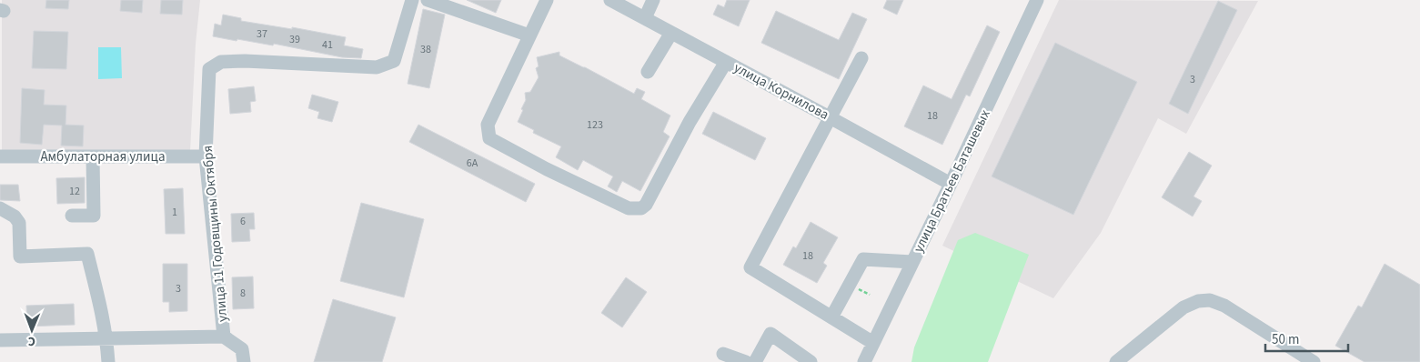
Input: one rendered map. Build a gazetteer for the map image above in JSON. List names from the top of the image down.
{
  "streets": {
    "street": [
      "улица Корнилова",
      "Амбулаторная улица",
      "улица Братьев Баташевых",
      "улица 11 Годовщины Октября"
    ]
  },
  "crossings": [
    ["улица Корнилова", "улица Братьев Баташевых"],
    ["Амбулаторная улица", "улица 11 Годовщины Октября"]
  ],
  "house_numbers": [
    "37",
    "39",
    "41",
    "38",
    "3",
    "18",
    "123",
    "6А",
    "12",
    "1",
    "6",
    "18",
    "3",
    "8"
  ],
  "scale_bar": "50 m",
  "north": "bottom"
}
